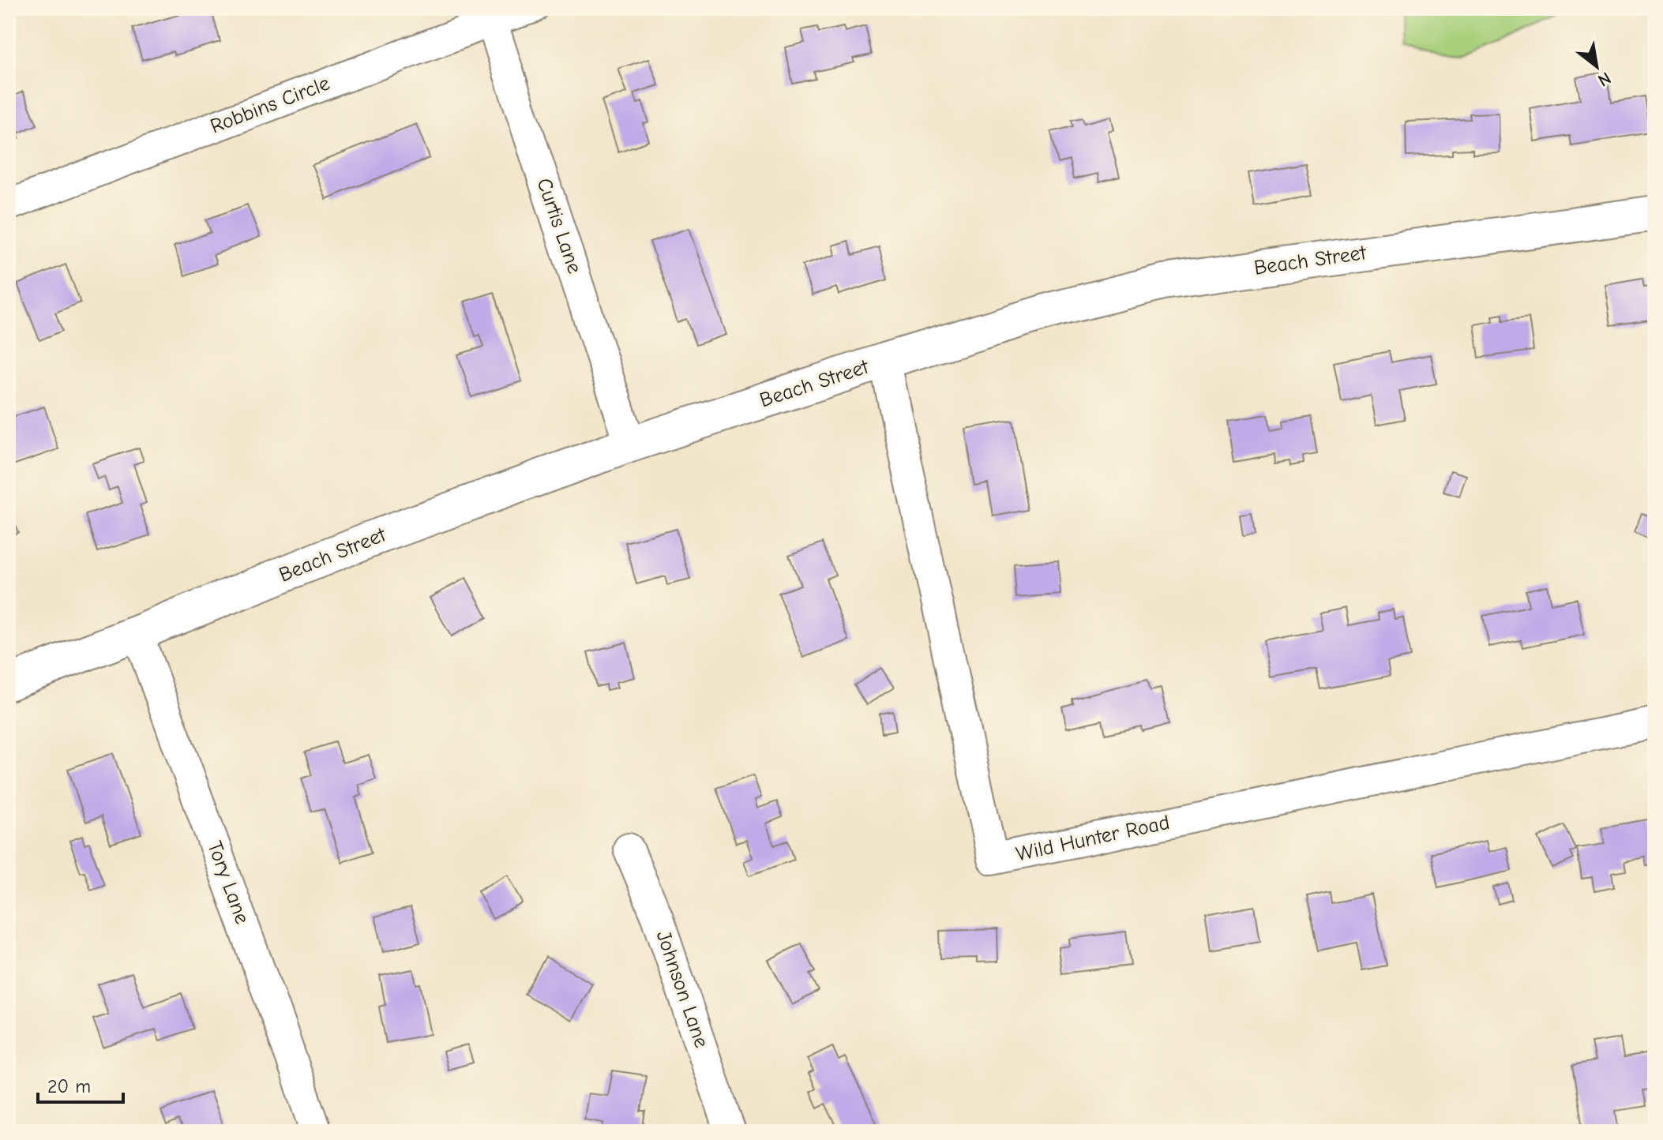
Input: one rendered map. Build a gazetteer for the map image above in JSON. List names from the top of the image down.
{
  "streets": {
    "street": [
      "Robbins Circle",
      "Curtis Lane",
      "Beach Street",
      "Wild Hunter Road",
      "Tory Lane",
      "Johnson Lane"
    ]
  },
  "crossings": [
    ["Robbins Circle", "Curtis Lane"],
    ["Curtis Lane", "Beach Street"],
    ["Beach Street", "Wild Hunter Road"],
    ["Beach Street", "Tory Lane"]
  ],
  "scale_bar": "20 m",
  "north": "bottom right"
}
